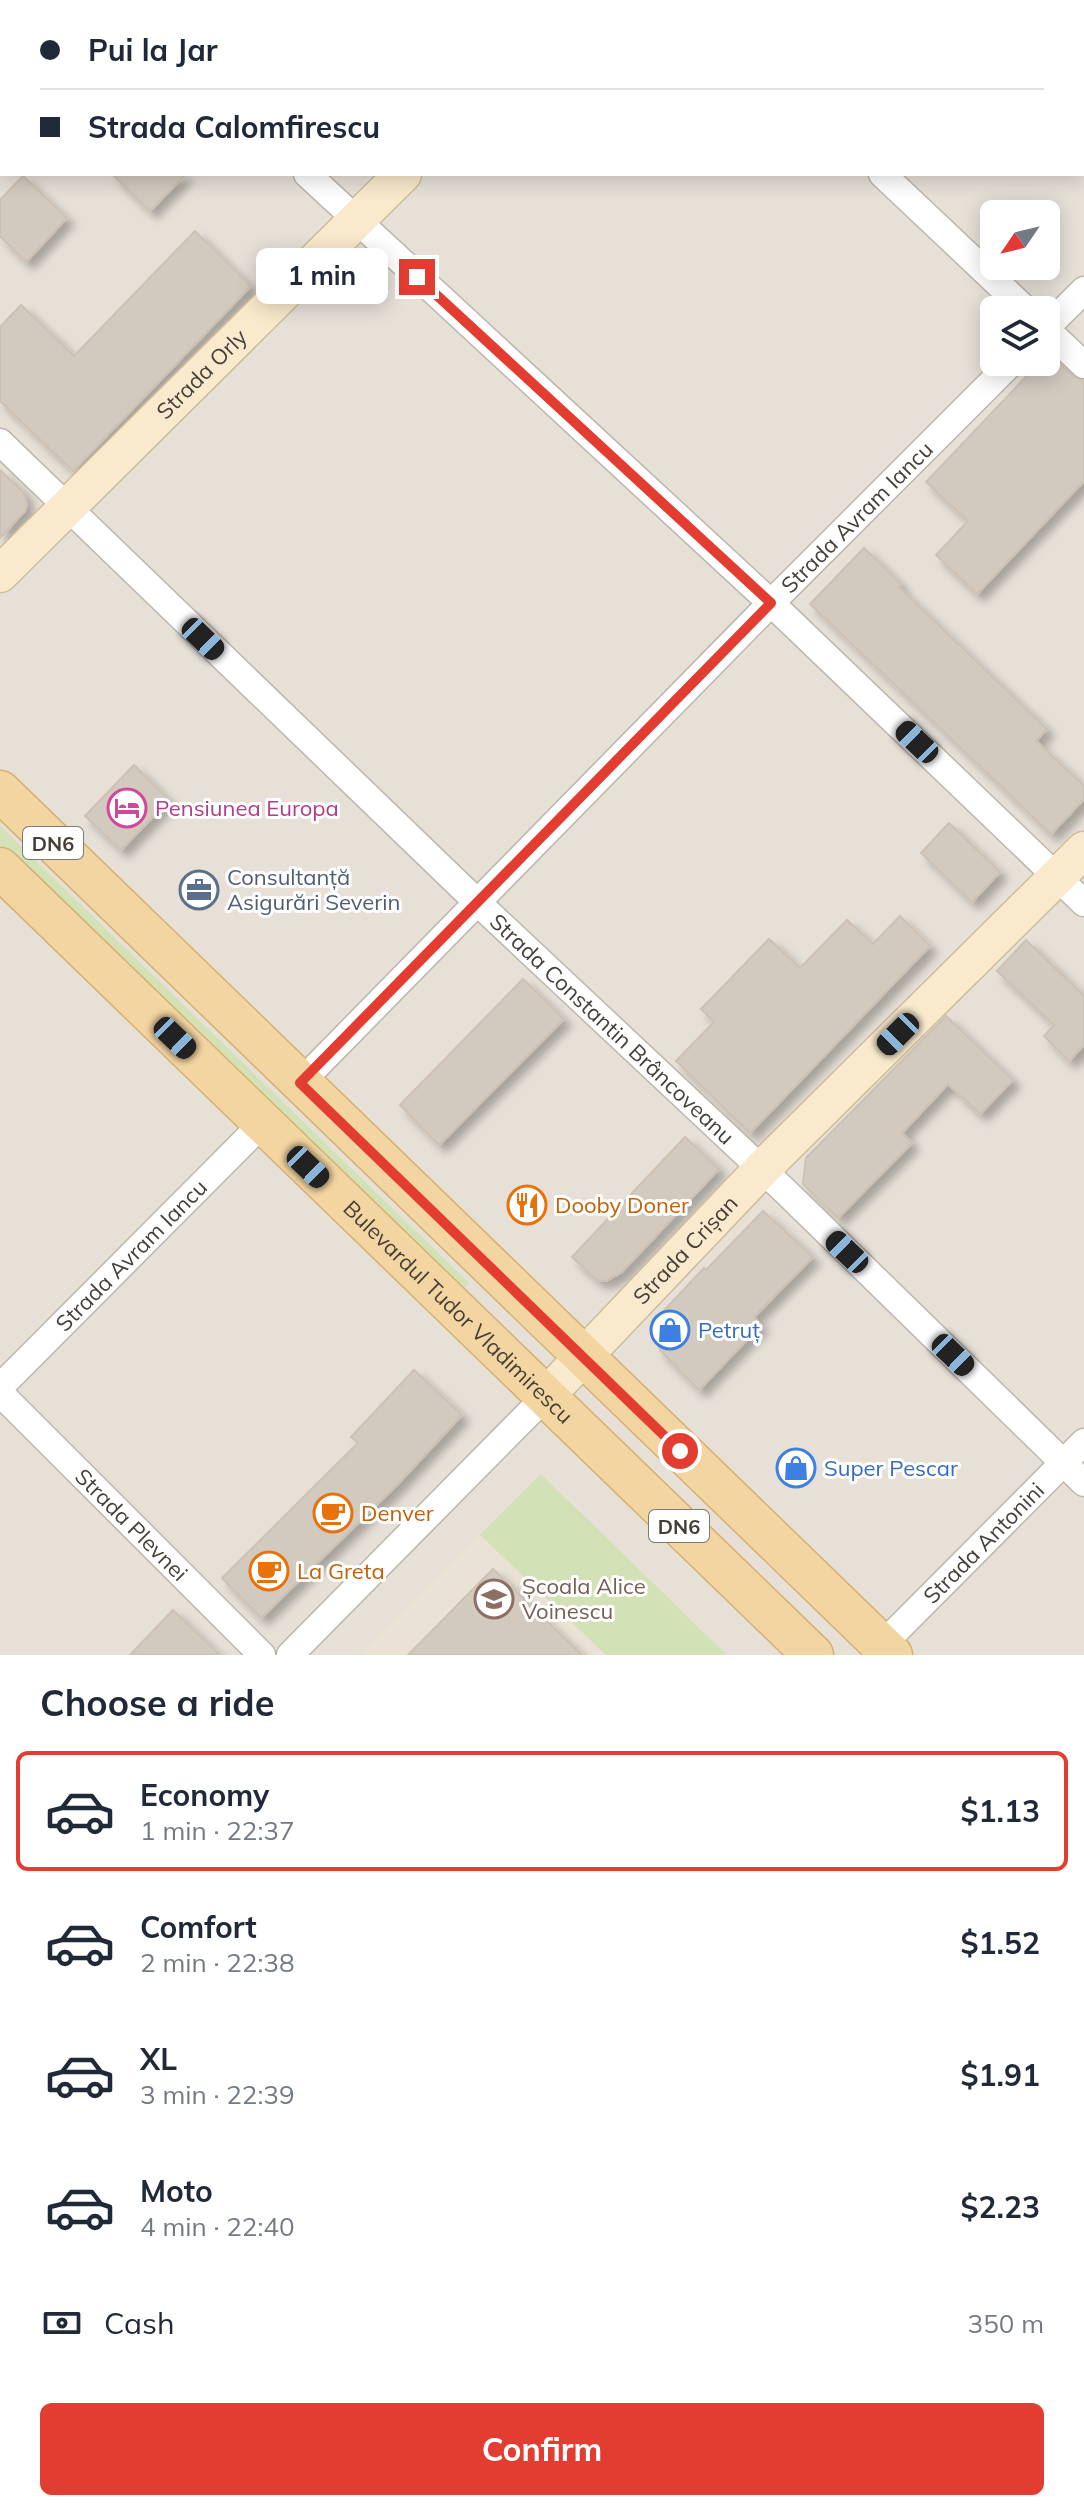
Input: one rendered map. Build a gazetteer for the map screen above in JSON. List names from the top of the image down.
{
  "streets": {
    "main road": ["DN6", "Bulevardul Tudor Vladimirescu"],
    "street": [
      "Strada Orly",
      "Strada Avram Iancu",
      "Strada Constantin Brâncoveanu",
      "Strada Crișan",
      "Strada Plevnei",
      "Strada Antonini"
    ]
  },
  "crossings": [
    ["Strada Orly", "Strada Constantin Brâncoveanu"],
    ["Strada Avram Iancu", "DN6"],
    ["Strada Avram Iancu", "Strada Constantin Brâncoveanu"],
    ["Strada Avram Iancu", "Bulevardul Tudor Vladimirescu"],
    ["DN6", "Strada Crișan"],
    ["DN6", "Strada Antonini"],
    ["Strada Constantin Brâncoveanu", "Strada Crișan"],
    ["Strada Constantin Brâncoveanu", "Strada Antonini"],
    ["Strada Crișan", "Bulevardul Tudor Vladimirescu"]
  ],
  "places": {
    "hotel": ["Pensiunea Europa"],
    "office": ["Consultanță Asigurări Severin"],
    "restaurant": ["Dooby Doner"],
    "shop": ["Petruț", "Super Pescar"],
    "cafe": ["Denver", "La Greta"],
    "school or university": ["Școala Alice Voinescu"]
  },
  "north": "bottom left",
  "page": {
    "banner": ["Pui la Jar", "Strada Calomfirescu"],
    "bubble": "1 min",
    "heading": "Choose a ride",
    "list": [
      {
        "name": "Economy",
        "note": "1 min · 22:37",
        "value": "$1.13"
      },
      {
        "name": "Comfort",
        "note": "2 min · 22:38",
        "value": "$1.52"
      },
      {
        "name": "XL",
        "note": "3 min · 22:39",
        "value": "$1.91"
      },
      {
        "name": "Moto",
        "note": "4 min · 22:40",
        "value": "$2.23"
      }
    ],
    "pay": ["Cash", "350 m"],
    "buttons": "Confirm"
  }
}
